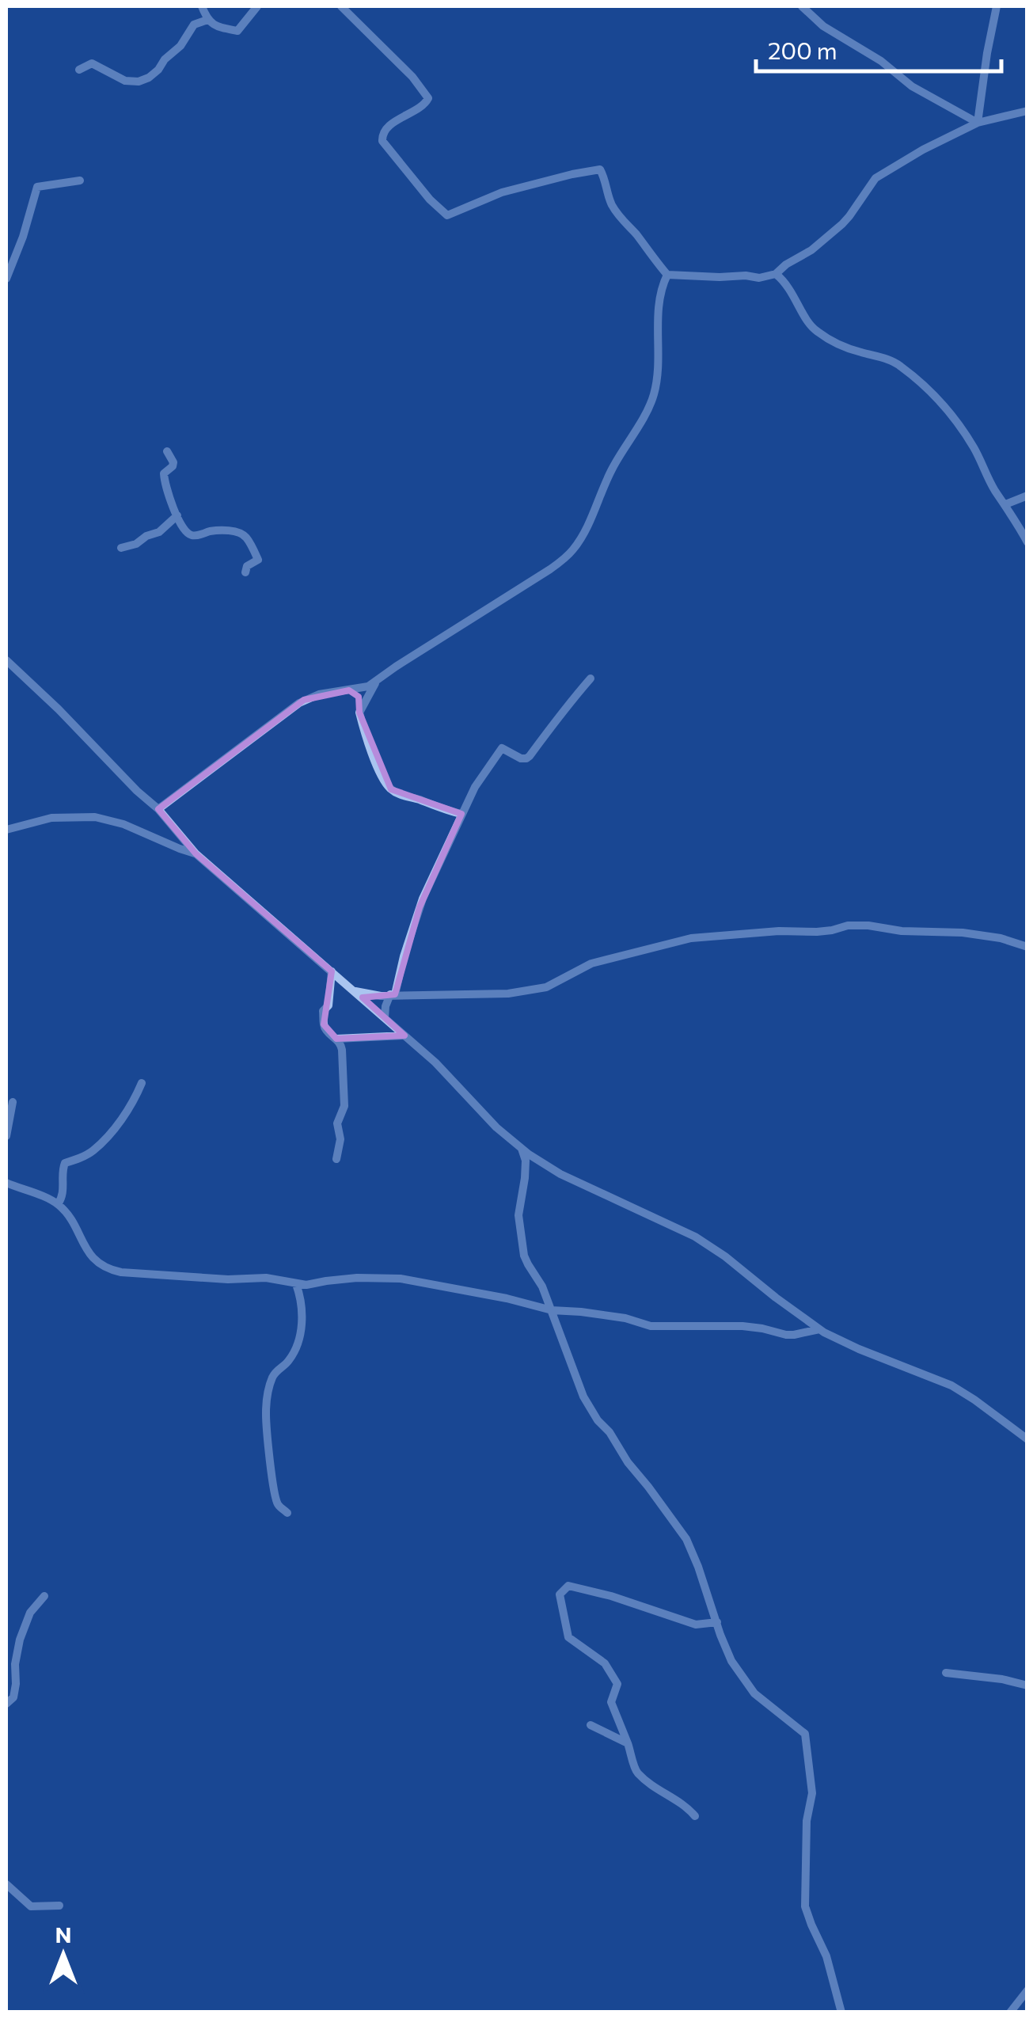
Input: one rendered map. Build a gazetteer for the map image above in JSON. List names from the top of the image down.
{
  "scale_bar": "200 m",
  "north": "top"
}
